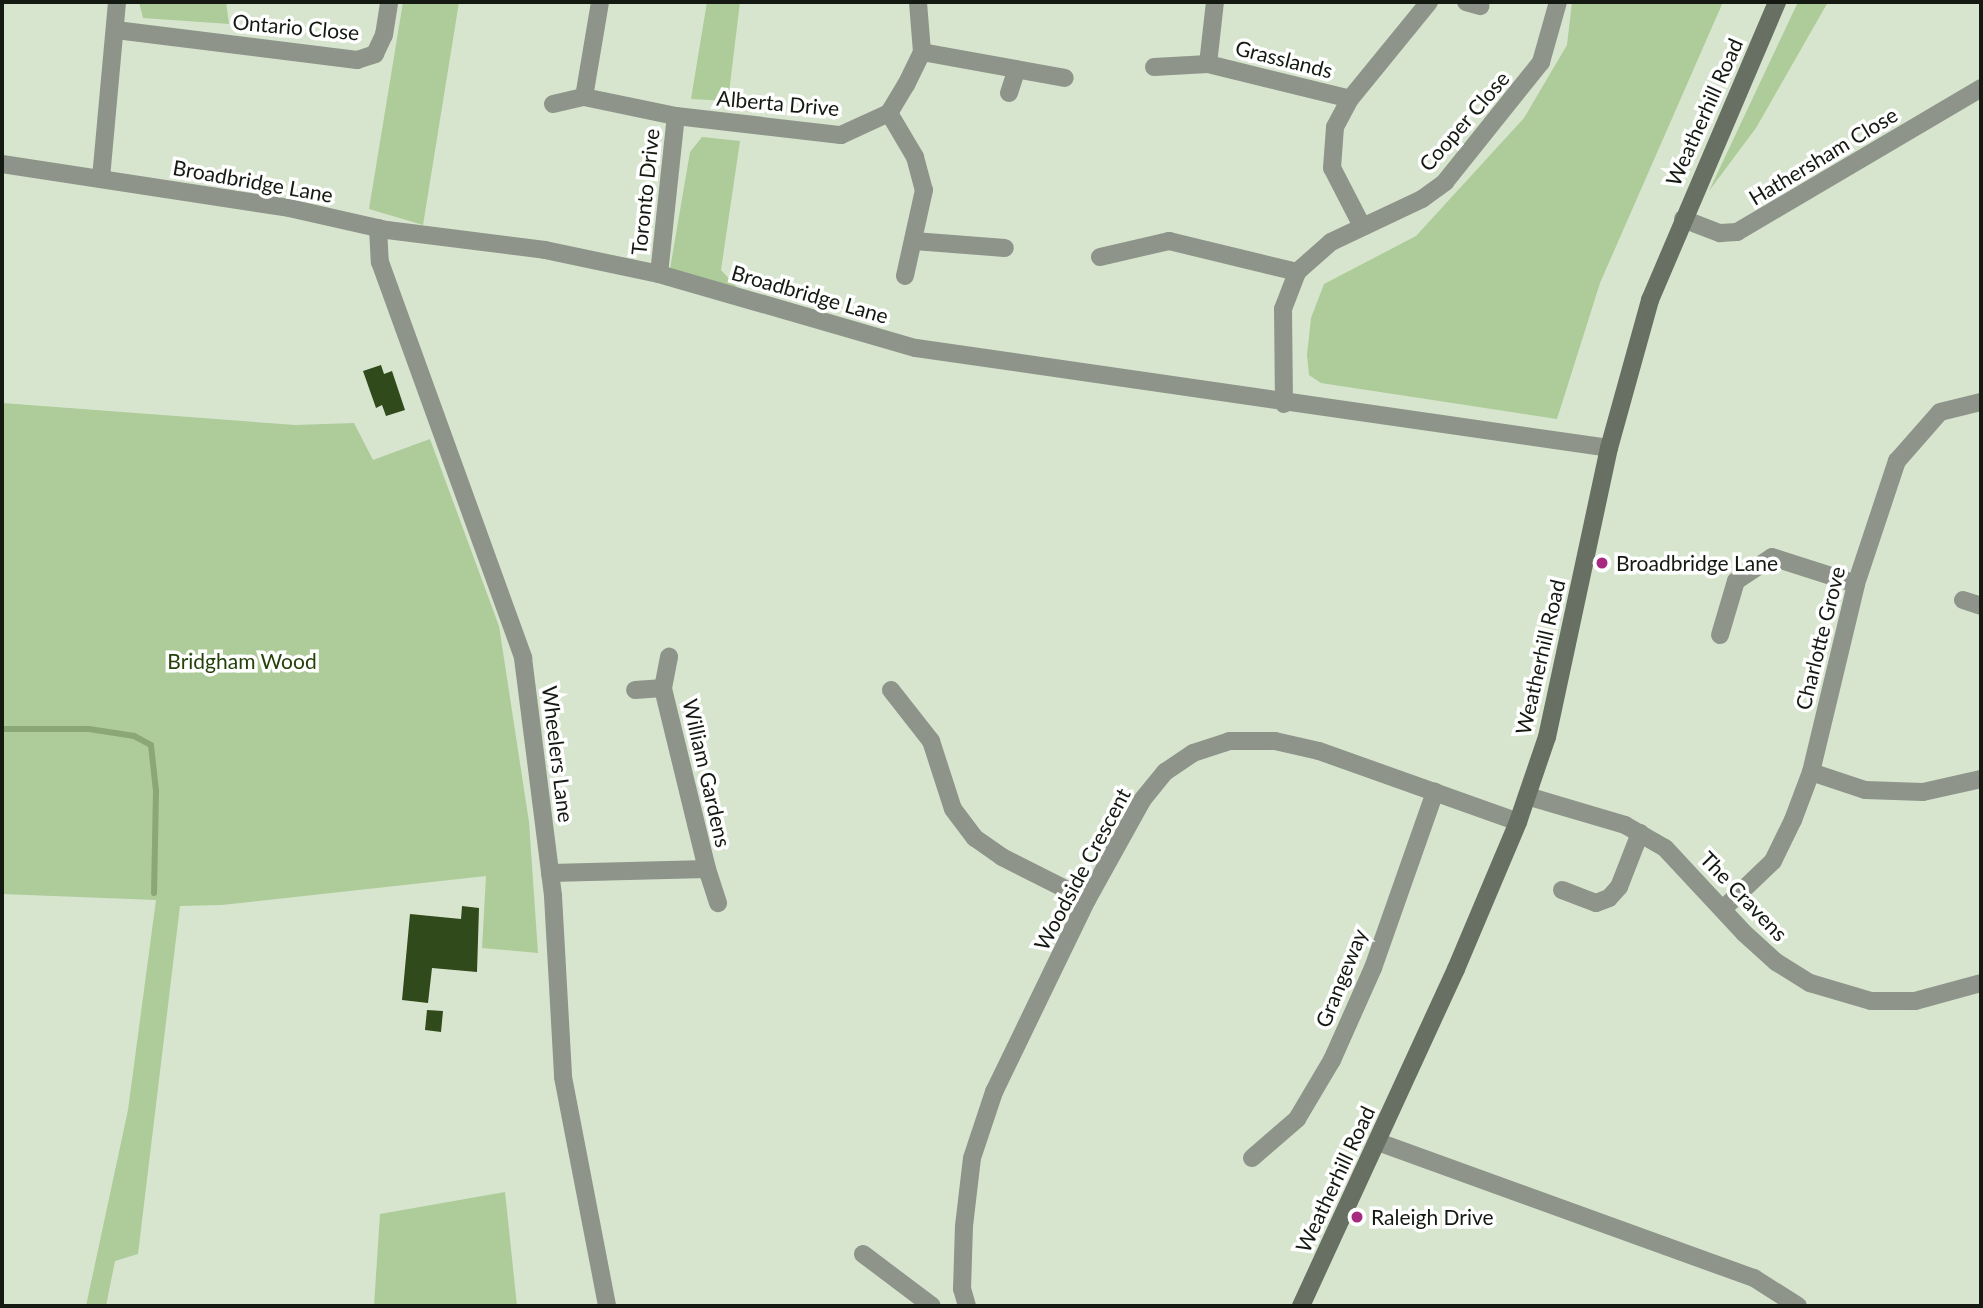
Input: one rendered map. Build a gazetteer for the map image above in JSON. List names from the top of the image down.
{
  "streets": {
    "street": [
      "Ontario Close",
      "Grasslands",
      "Alberta Drive",
      "Weatherhill Road",
      "Cooper Close",
      "Hathersham Close",
      "Broadbridge Lane",
      "Toronto Drive",
      "Charlotte Grove",
      "Wheelers Lane",
      "William Gardens",
      "Woodside Crescent",
      "The Cravens",
      "Grangeway"
    ]
  },
  "crossings": [
    ["Grasslands", "Cooper Close"],
    ["Alberta Drive", "Toronto Drive"],
    ["Weatherhill Road", "Hathersham Close"],
    ["Weatherhill Road", "Broadbridge Lane"],
    ["Weatherhill Road", "Woodside Crescent"],
    ["Weatherhill Road", "The Cravens"],
    ["Cooper Close", "Broadbridge Lane"],
    ["Broadbridge Lane", "Toronto Drive"],
    ["Broadbridge Lane", "Wheelers Lane"],
    ["Charlotte Grove", "The Cravens"],
    ["Wheelers Lane", "William Gardens"],
    ["Woodside Crescent", "Grangeway"]
  ],
  "parks": ["Bridgham Wood"],
  "places": ["Broadbridge Lane", "Raleigh Drive"]
}
